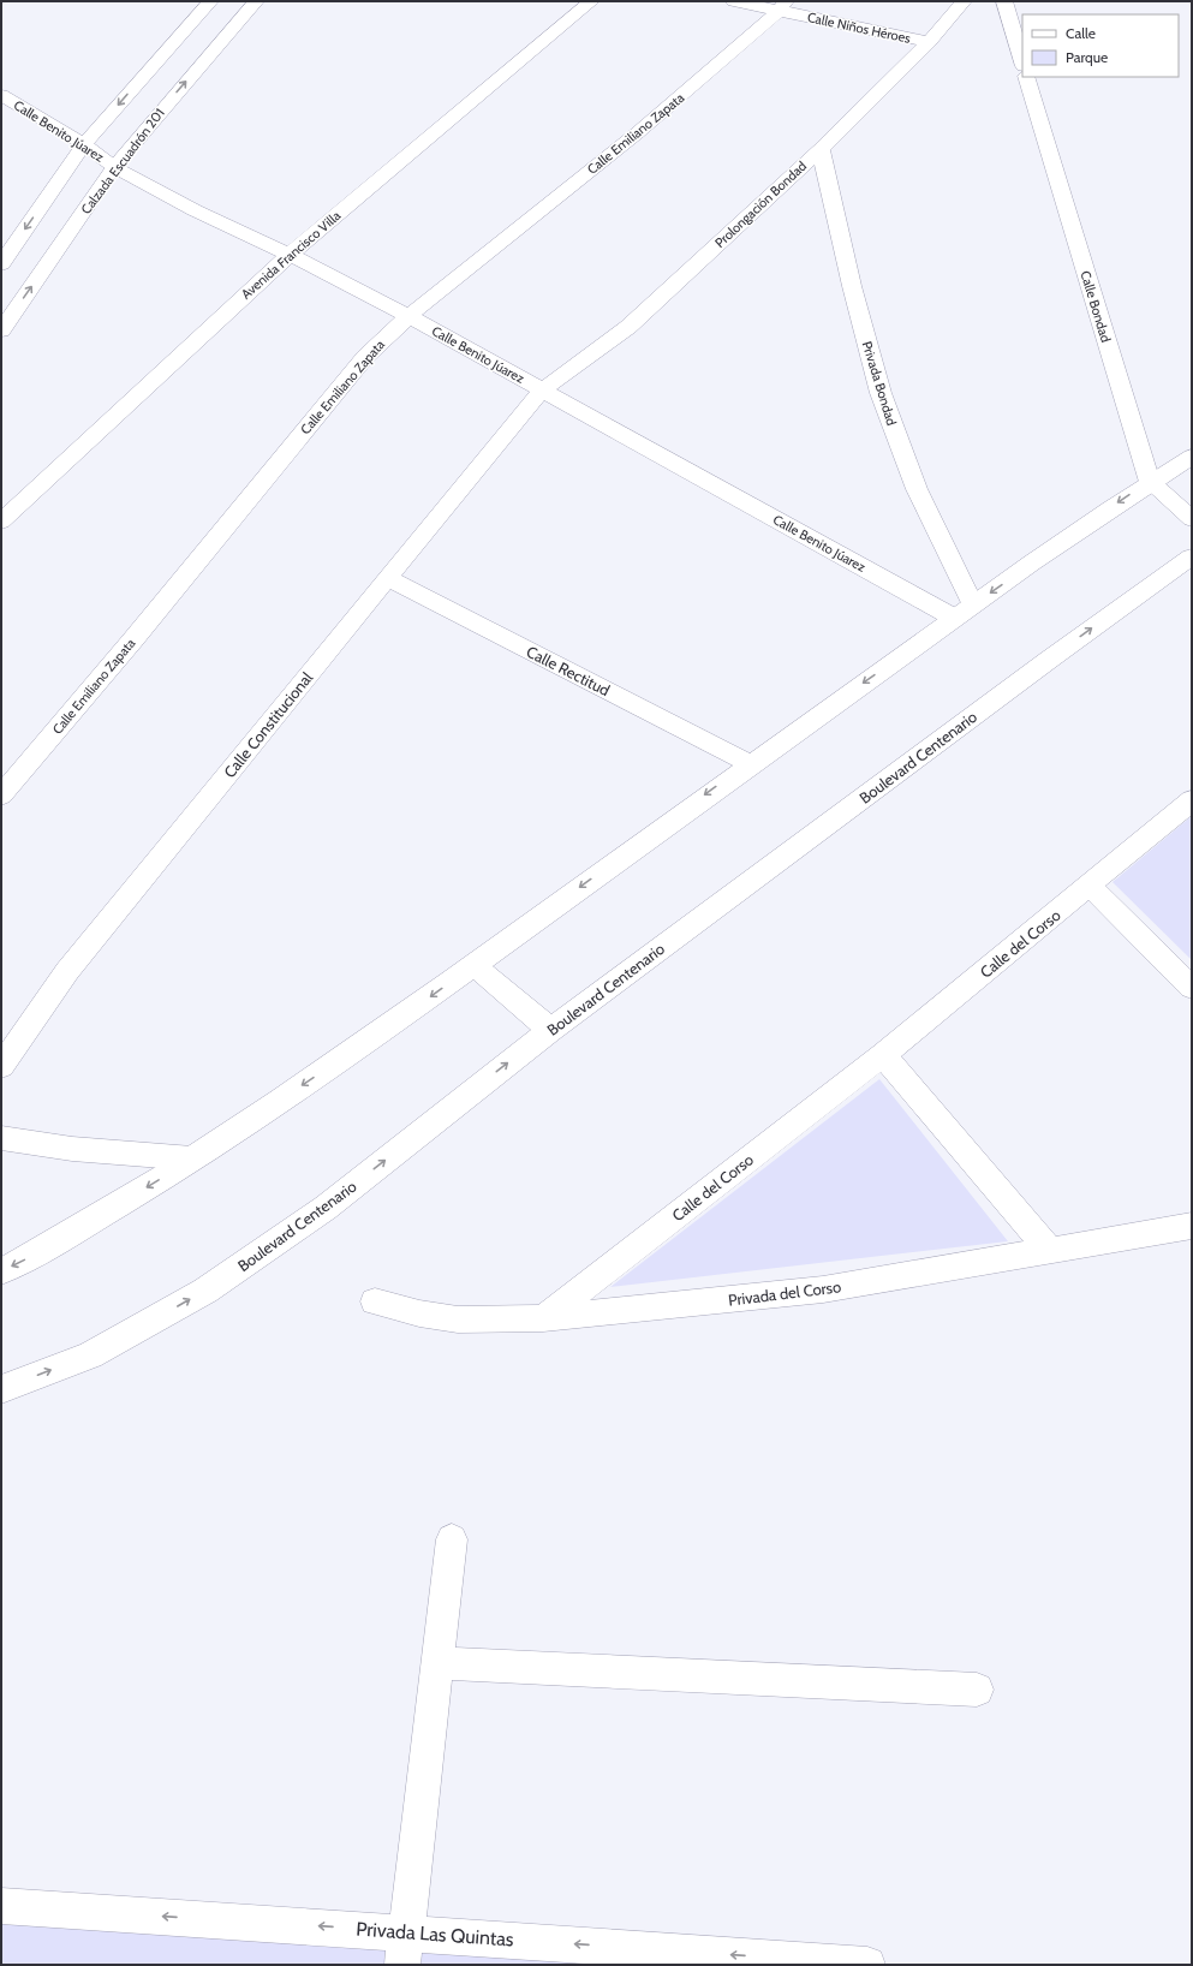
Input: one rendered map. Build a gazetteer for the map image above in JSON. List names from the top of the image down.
{
  "streets": {
    "street": [
      "Calle Niños Héroes",
      "Calle Benito Júarez",
      "Calle Emiliano Zapata",
      "Calzada Escuadrón 201",
      "Prolongación Bondad",
      "Avenida Francisco Villa",
      "Calle Bondad",
      "Privada Bondad",
      "Calle Rectitud",
      "Calle Constitucional",
      "Boulevard Centenario",
      "Calle del Corso",
      "Privada del Corso",
      "Privada Las Quintas"
    ]
  },
  "crossings": [
    ["Calle Niños Héroes", "Calle Emiliano Zapata"],
    ["Calle Niños Héroes", "Prolongación Bondad"],
    ["Calle Benito Júarez", "Calle Emiliano Zapata"],
    ["Calle Benito Júarez", "Calzada Escuadrón 201"],
    ["Calle Benito Júarez", "Prolongación Bondad"],
    ["Calle Benito Júarez", "Avenida Francisco Villa"],
    ["Calle Benito Júarez", "Calle Constitucional"],
    ["Prolongación Bondad", "Privada Bondad"],
    ["Prolongación Bondad", "Calle Constitucional"],
    ["Calle Rectitud", "Calle Constitucional"],
    ["Calle del Corso", "Privada del Corso"]
  ],
  "one_way": ["Privada Las Quintas"],
  "legend": ["Calle", "Parque"]
}
